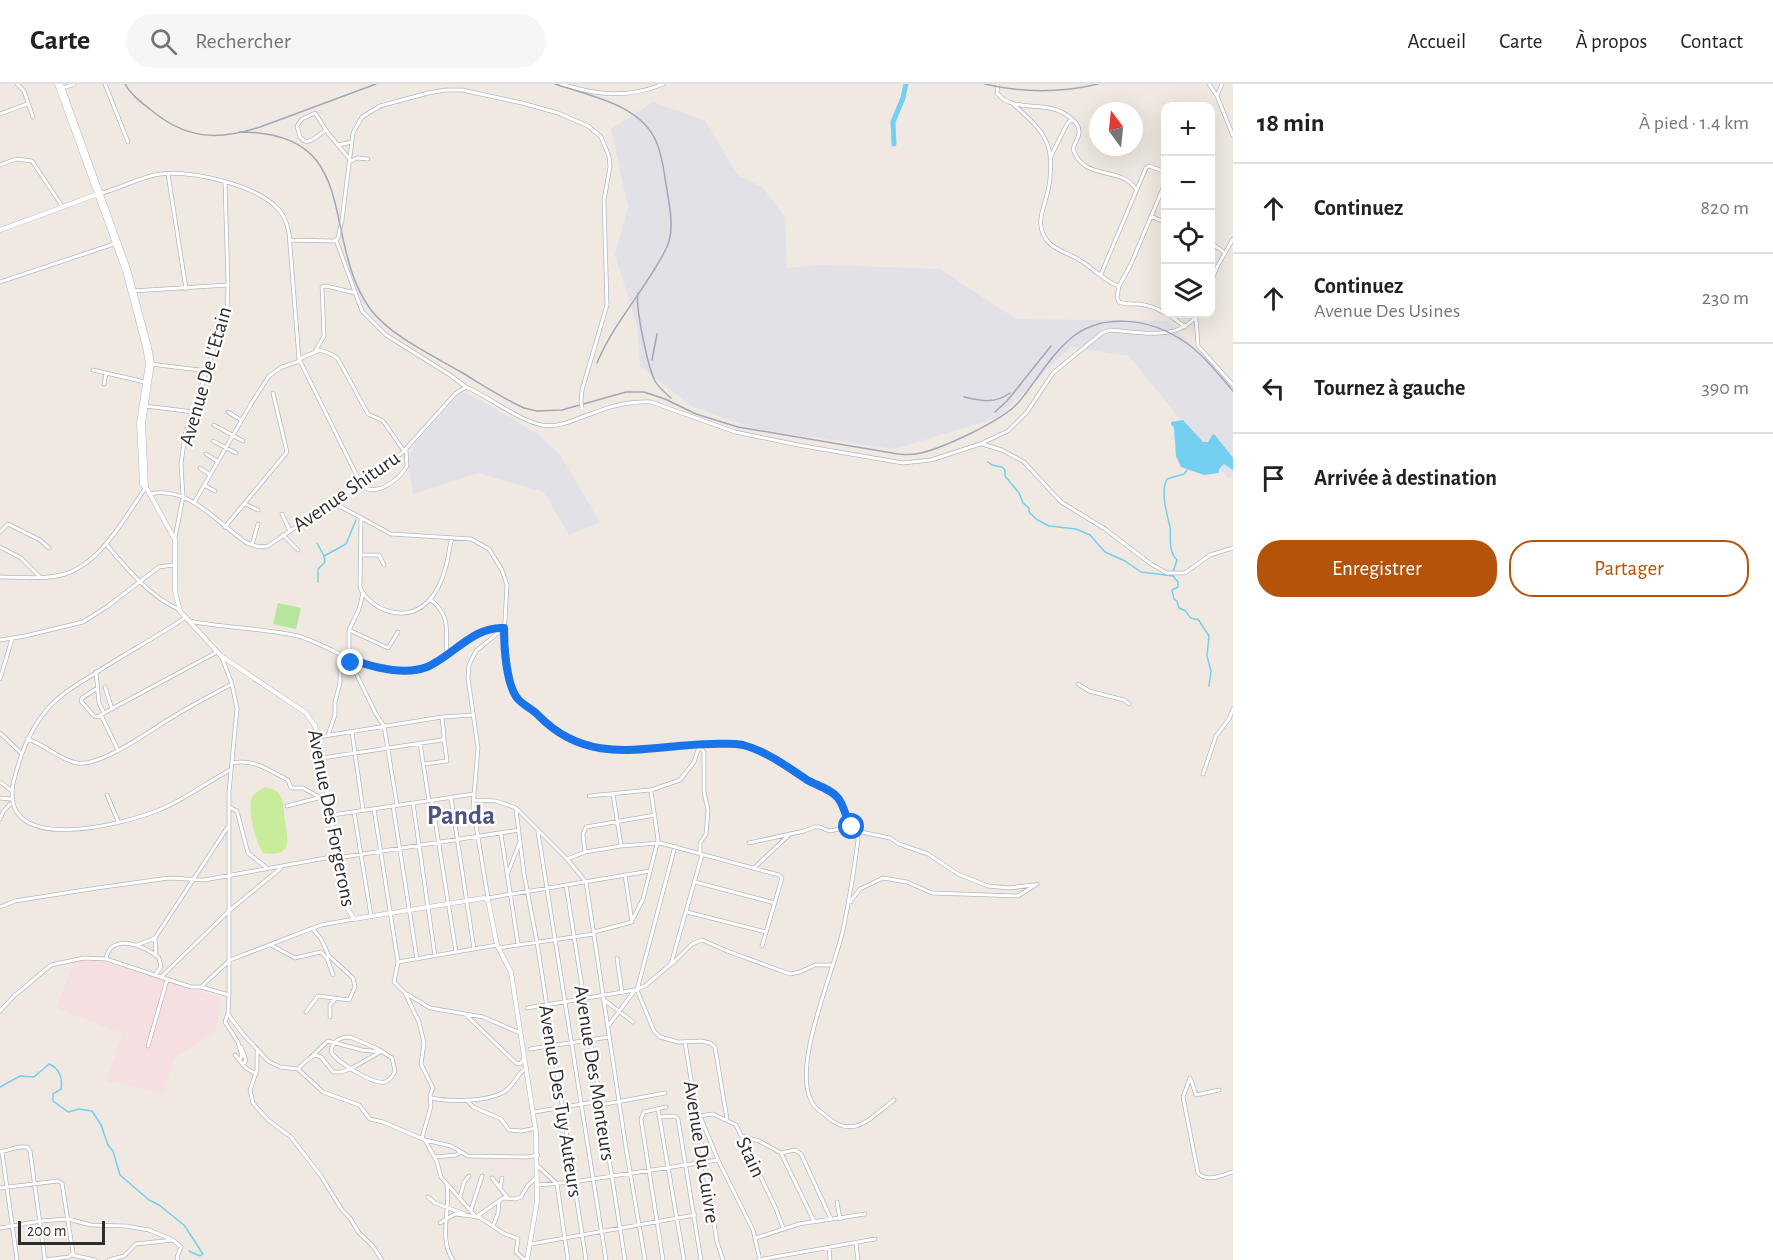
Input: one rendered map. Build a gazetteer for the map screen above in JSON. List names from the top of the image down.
{
  "streets": {
    "street": [
      "Avenue De L'Etain",
      "Avenue Shituru",
      "Avenue Des Forgerons",
      "Avenue Des Monteurs",
      "Avenue Des Tuy Auteurs",
      "Avenue Du Cuivre",
      "Stain"
    ]
  },
  "crossings": [
    ["Avenue Du Cuivre", "Stain"]
  ],
  "districts": ["Panda"],
  "scale_bar": "200 m",
  "north": "top",
  "page": {
    "header": "Carte",
    "search": "Rechercher",
    "nav": [
      "Accueil",
      "Carte",
      "À propos",
      "Contact"
    ],
    "heading": ["18 min", "À pied · 1.4 km"],
    "map_buttons": ["+", "−"],
    "list": [
      ["Continuez", "820 m"],
      ["Continuez", "Avenue Des Usines", "230 m"],
      ["Tournez à gauche", "390 m"],
      "Arrivée à destination"
    ],
    "buttons": ["Enregistrer", "Partager"],
    "scale": "200 m"
  }
}
